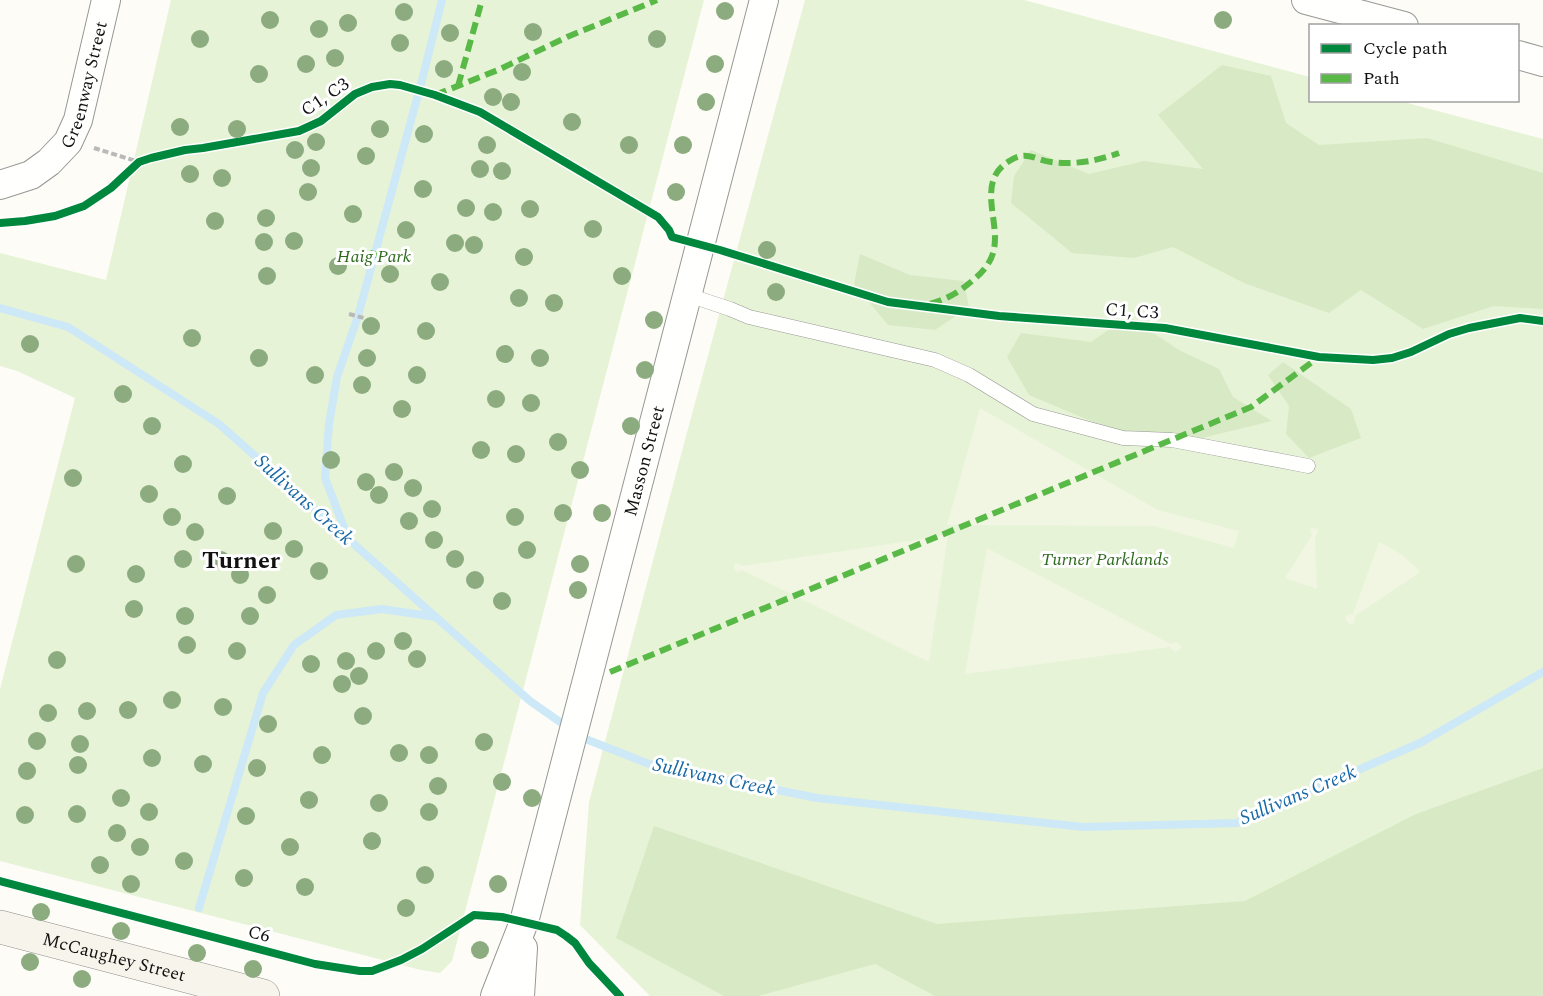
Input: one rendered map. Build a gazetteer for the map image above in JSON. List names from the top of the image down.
{
  "streets": {
    "street": ["Greenway Street", "Masson Street", "McCaughey Street"],
    "cycle path": ["C1, C3", "C6"]
  },
  "districts": ["Turner"],
  "water": ["Sullivans Creek"],
  "parks": ["Haig Park", "Turner Parklands"],
  "legend": ["Cycle path", "Path"]
}
